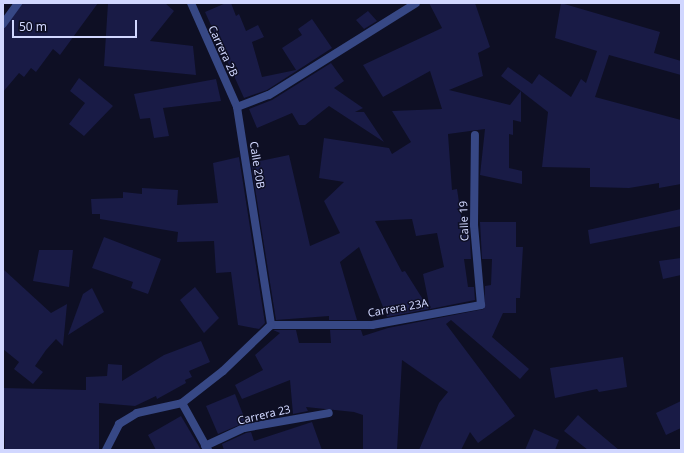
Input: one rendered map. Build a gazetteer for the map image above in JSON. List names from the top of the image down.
{
  "streets": {
    "street": [
      "Carrera 2B",
      "Calle 20B",
      "Calle 19",
      "Carrera 23A",
      "Carrera 23"
    ]
  },
  "crossings": [
    ["Carrera 2B", "Calle 20B"],
    ["Calle 20B", "Carrera 23A"],
    ["Calle 19", "Carrera 23A"]
  ],
  "scale_bar": "50 m"
}
